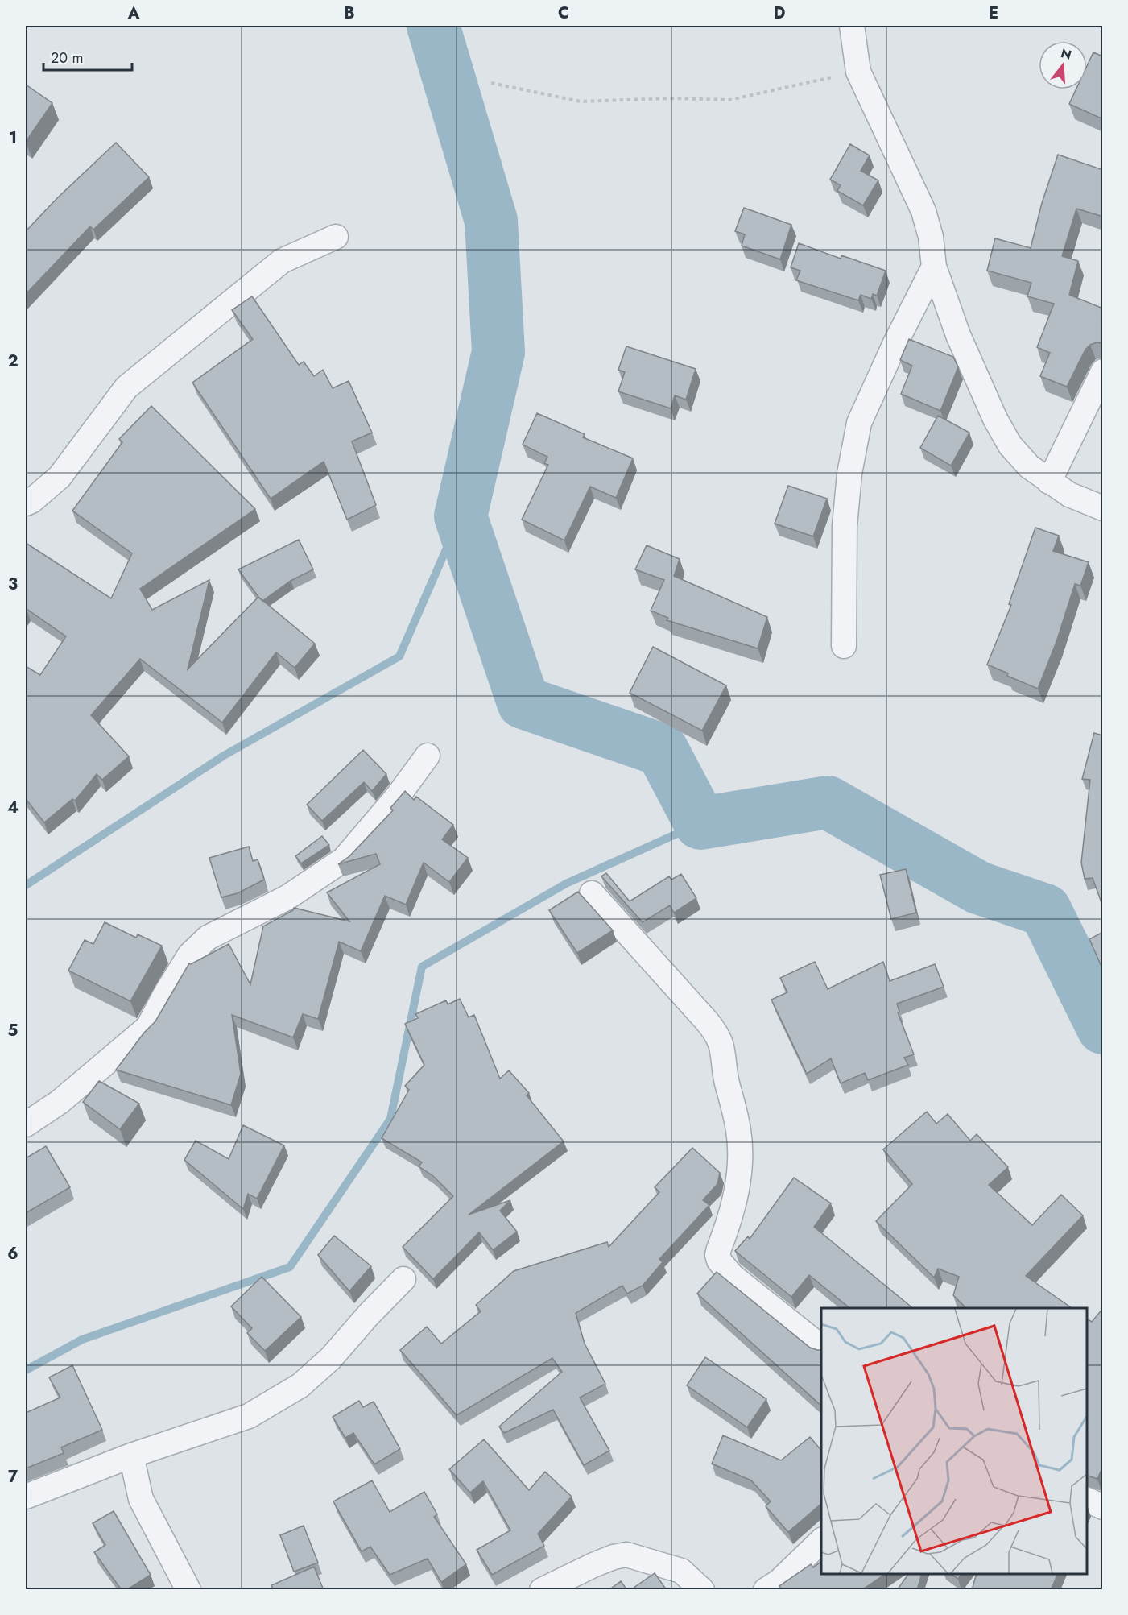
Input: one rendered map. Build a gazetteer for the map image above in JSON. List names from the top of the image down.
{
  "scale_bar": "20 m",
  "north": "top",
  "grid": {
    "columns": [
      "A",
      "B",
      "C",
      "D",
      "E"
    ],
    "rows": [
      "1",
      "2",
      "3",
      "4",
      "5",
      "6",
      "7"
    ]
  }
}
